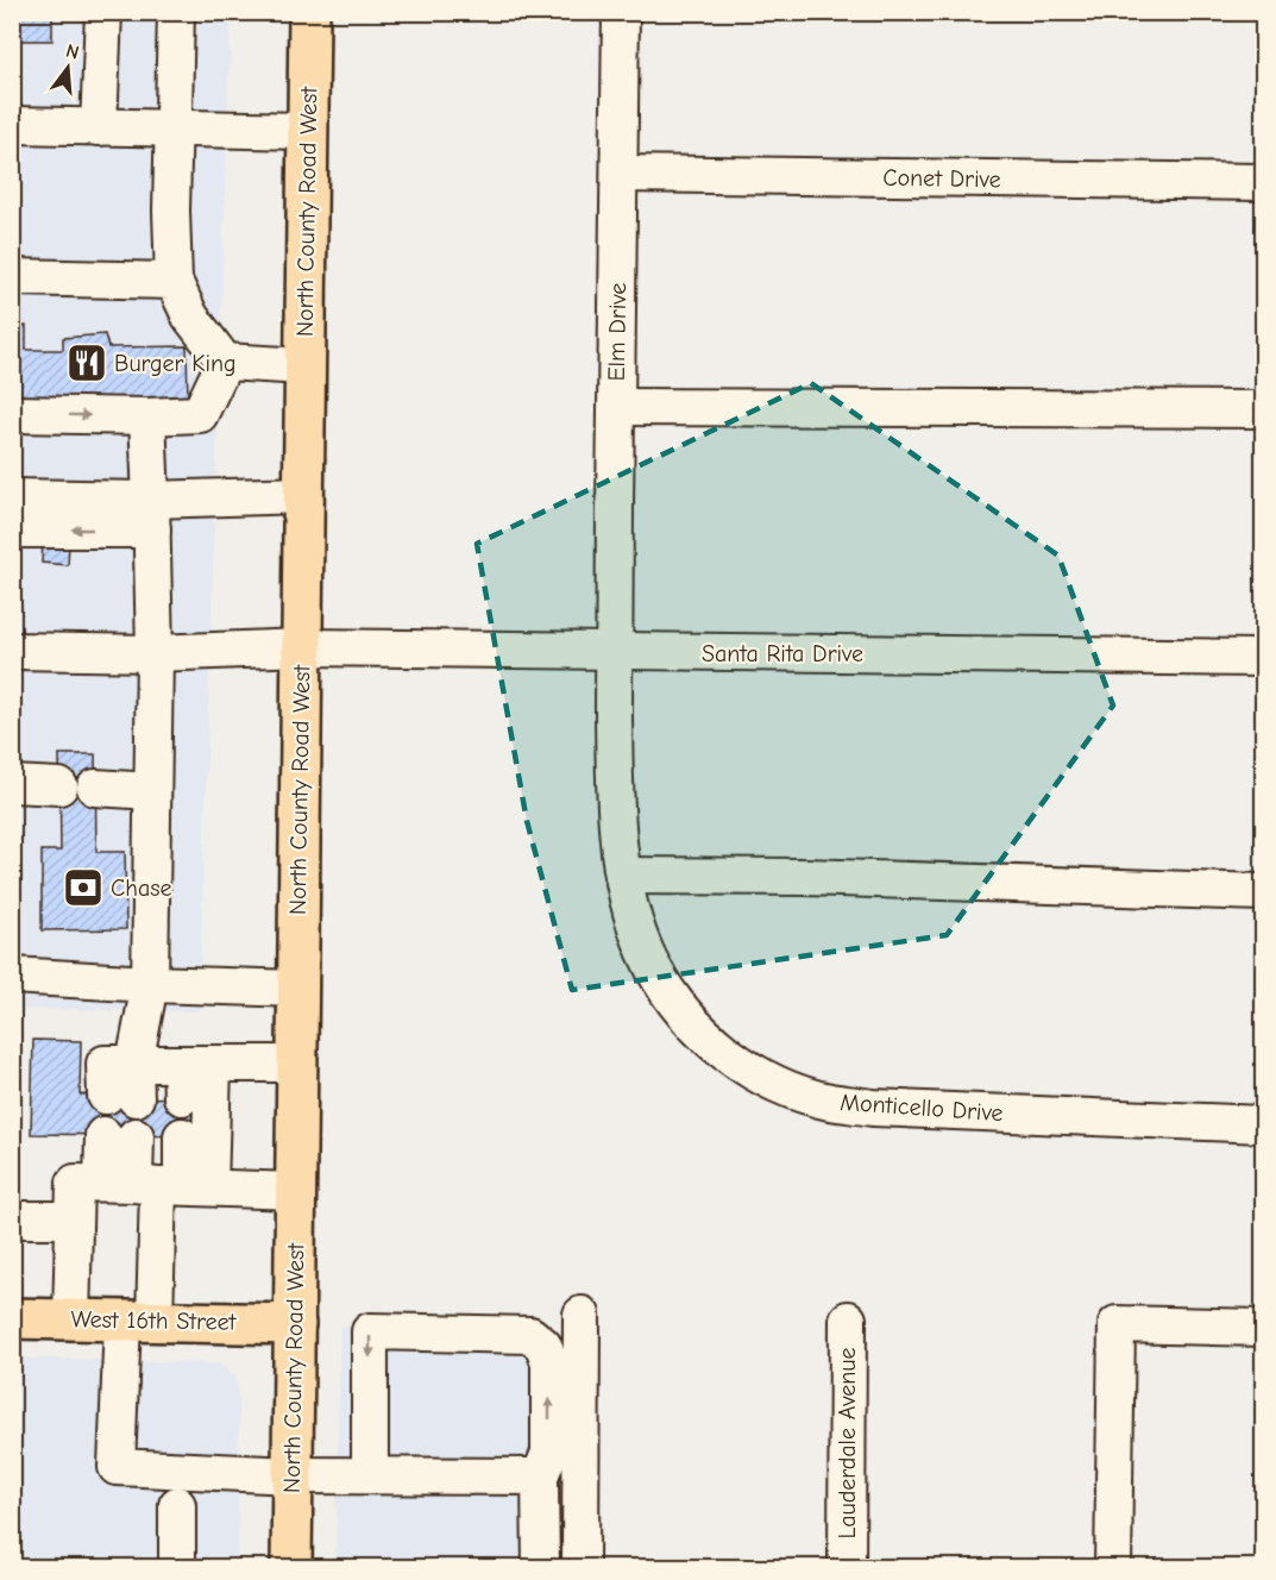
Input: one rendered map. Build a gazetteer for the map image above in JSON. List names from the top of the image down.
{
  "streets": {
    "main road": ["North County Road West", "West 16th Street"],
    "street": [
      "Conet Drive",
      "Elm Drive",
      "Santa Rita Drive",
      "Monticello Drive",
      "Lauderdale Avenue"
    ]
  },
  "crossings": [
    ["Conet Drive", "Elm Drive"],
    ["North County Road West", "Santa Rita Drive"],
    ["North County Road West", "West 16th Street"],
    ["Elm Drive", "Santa Rita Drive"],
    ["Elm Drive", "Monticello Drive"],
    ["Santa Rita Drive", "Monticello Drive"]
  ],
  "places": {
    "restaurant": ["Burger King"],
    "bank": ["Chase"]
  },
  "north": "top"
}
